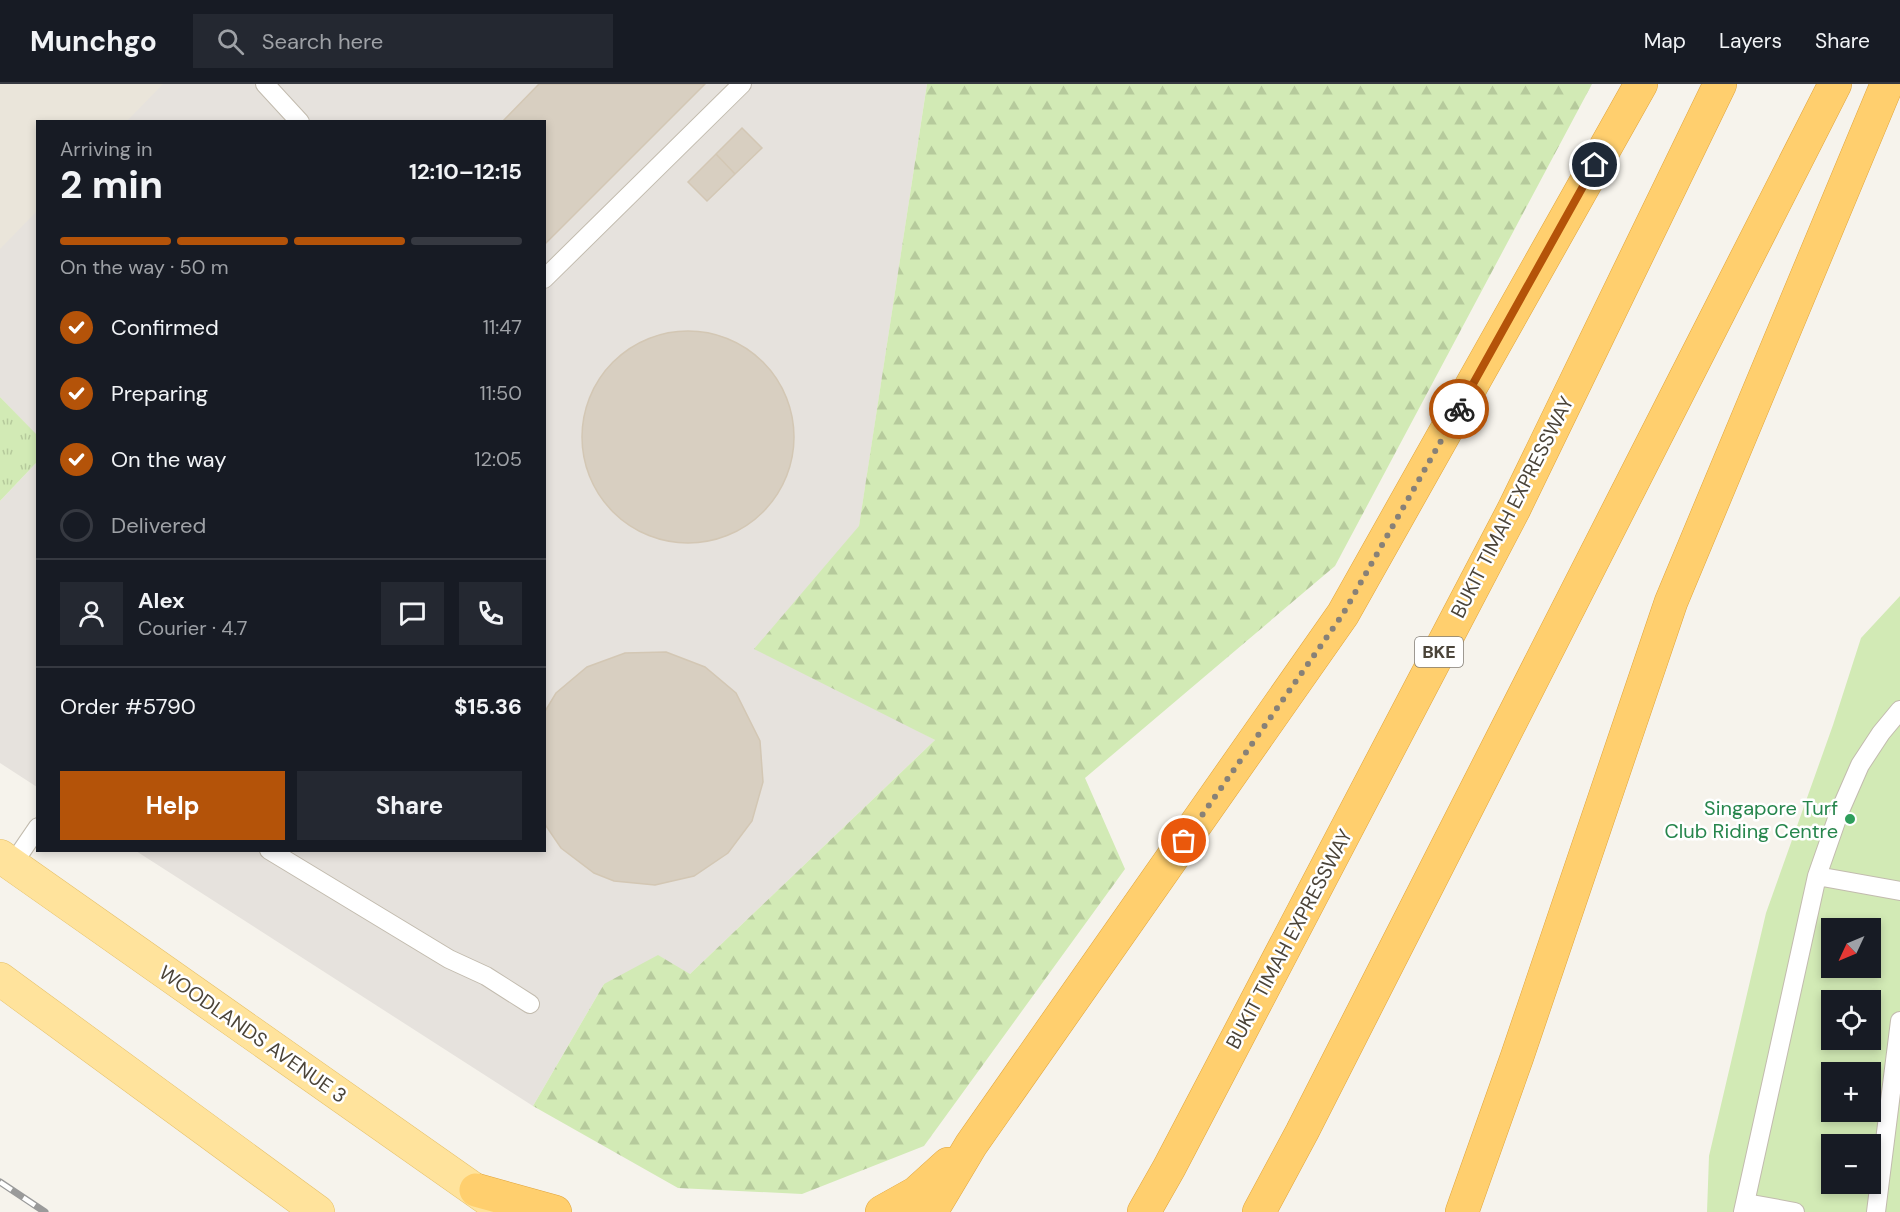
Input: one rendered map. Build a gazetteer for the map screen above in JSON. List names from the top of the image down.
{
  "streets": {
    "highway": ["BUKIT TIMAH EXPRESSWAY", "BKE"],
    "main road": ["WOODLANDS AVENUE 3"]
  },
  "places": ["Singapore Turf Club Riding Centre"],
  "north": "bottom left",
  "page": {
    "header": "Munchgo",
    "search": "Search here",
    "nav": ["Map", "Layers", "Share"],
    "heading": ["2 min", "Arriving in", "12:10–12:15"],
    "panel": [
      "Alex",
      "Courier · 4.7",
      "Order #5790",
      "$15.36"
    ],
    "bar": "On the way · 50 m",
    "list": [
      ["Confirmed", "11:47"],
      ["Preparing", "11:50"],
      ["On the way", "12:05"],
      "Delivered"
    ],
    "buttons": ["Help", "Share"],
    "map_buttons": ["+", "−"]
  }
}
